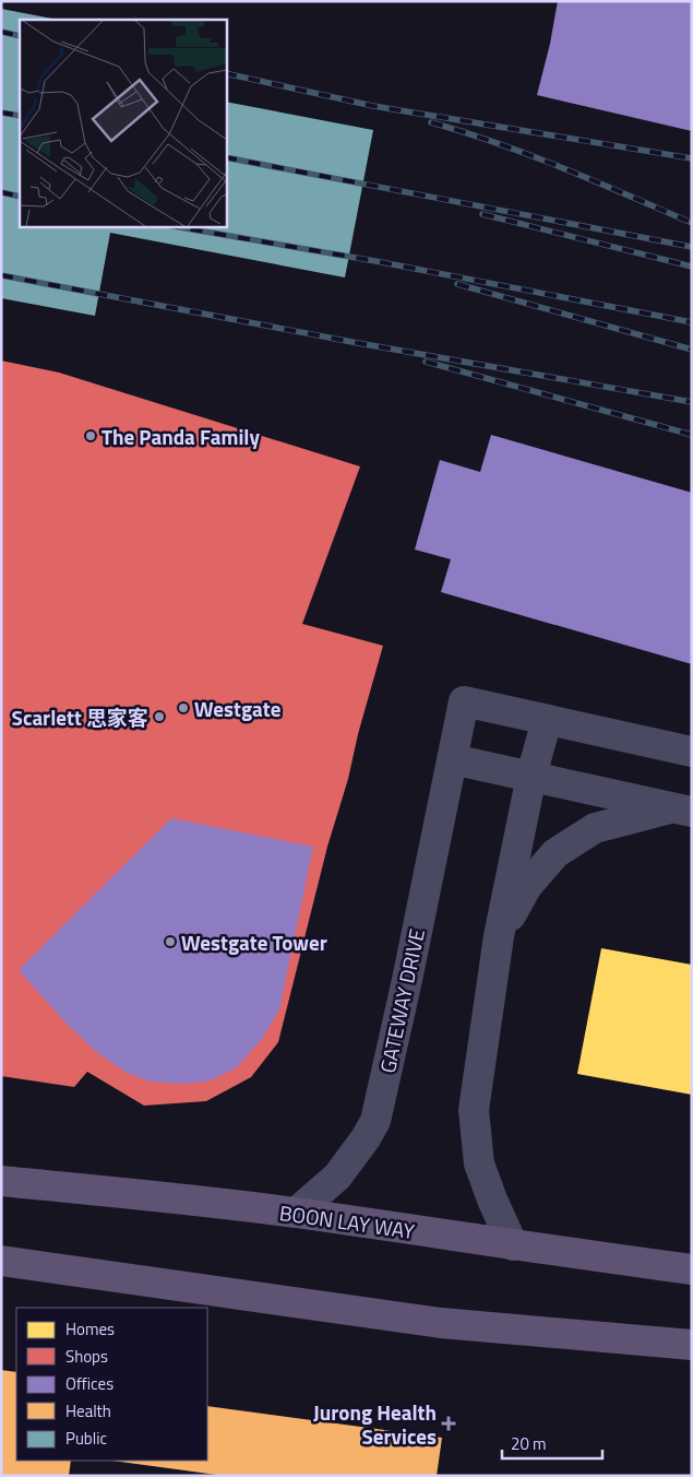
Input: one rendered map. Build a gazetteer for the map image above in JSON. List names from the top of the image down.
{
  "streets": {
    "main road": ["BOON LAY WAY"],
    "street": ["GATEWAY DRIVE"]
  },
  "crossings": [
    ["GATEWAY DRIVE", "BOON LAY WAY"]
  ],
  "places": {
    "other": [
      "The Panda Family",
      "Westgate",
      "Scarlett 思家客",
      "Westgate Tower"
    ],
    "health": ["Jurong Health Services"]
  },
  "legend": [
    "Homes",
    "Shops",
    "Offices",
    "Health",
    "Public"
  ],
  "scale_bar": "20 m"
}
